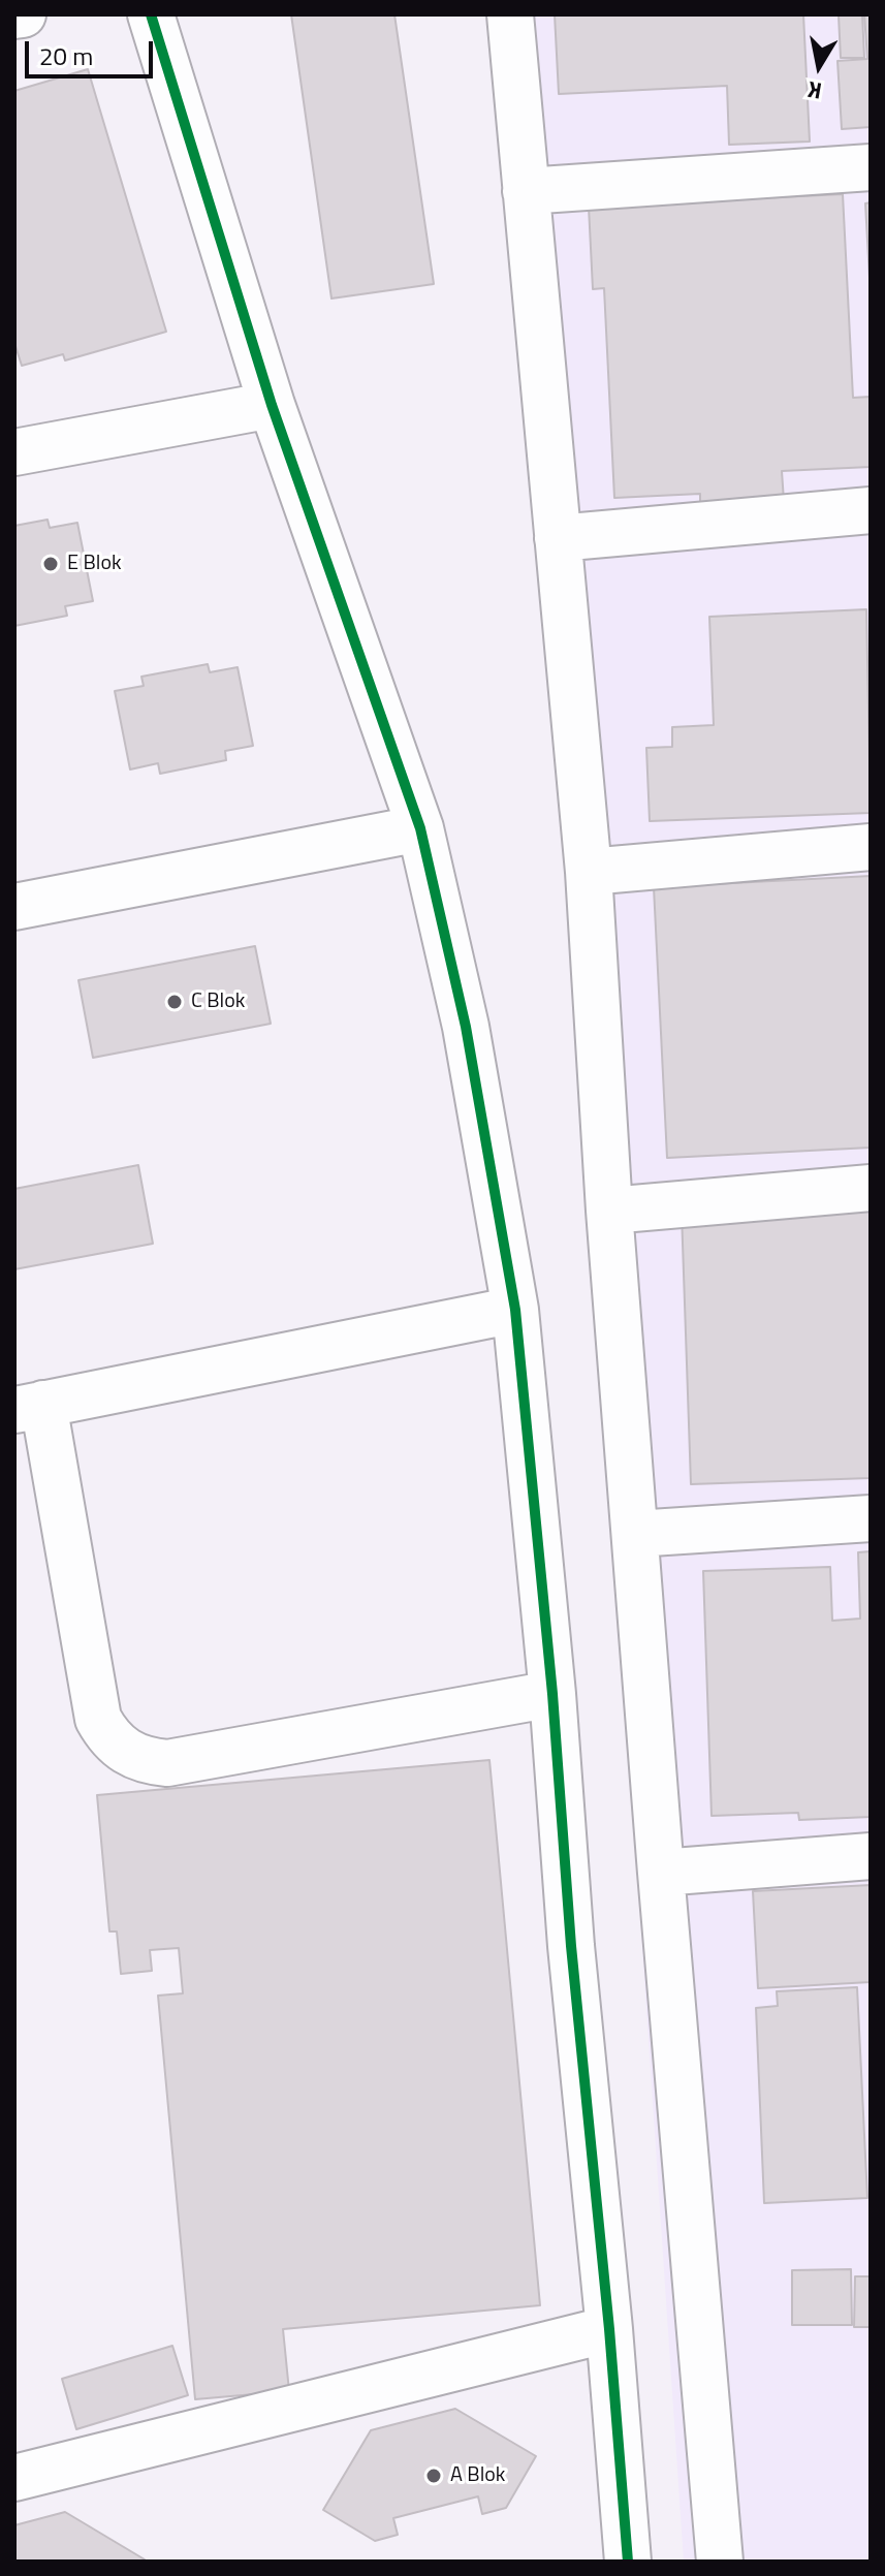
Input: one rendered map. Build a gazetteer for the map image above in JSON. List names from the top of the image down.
{
  "places": ["E Blok", "C Blok", "A Blok"],
  "scale_bar": "20 m",
  "north": "bottom"
}
